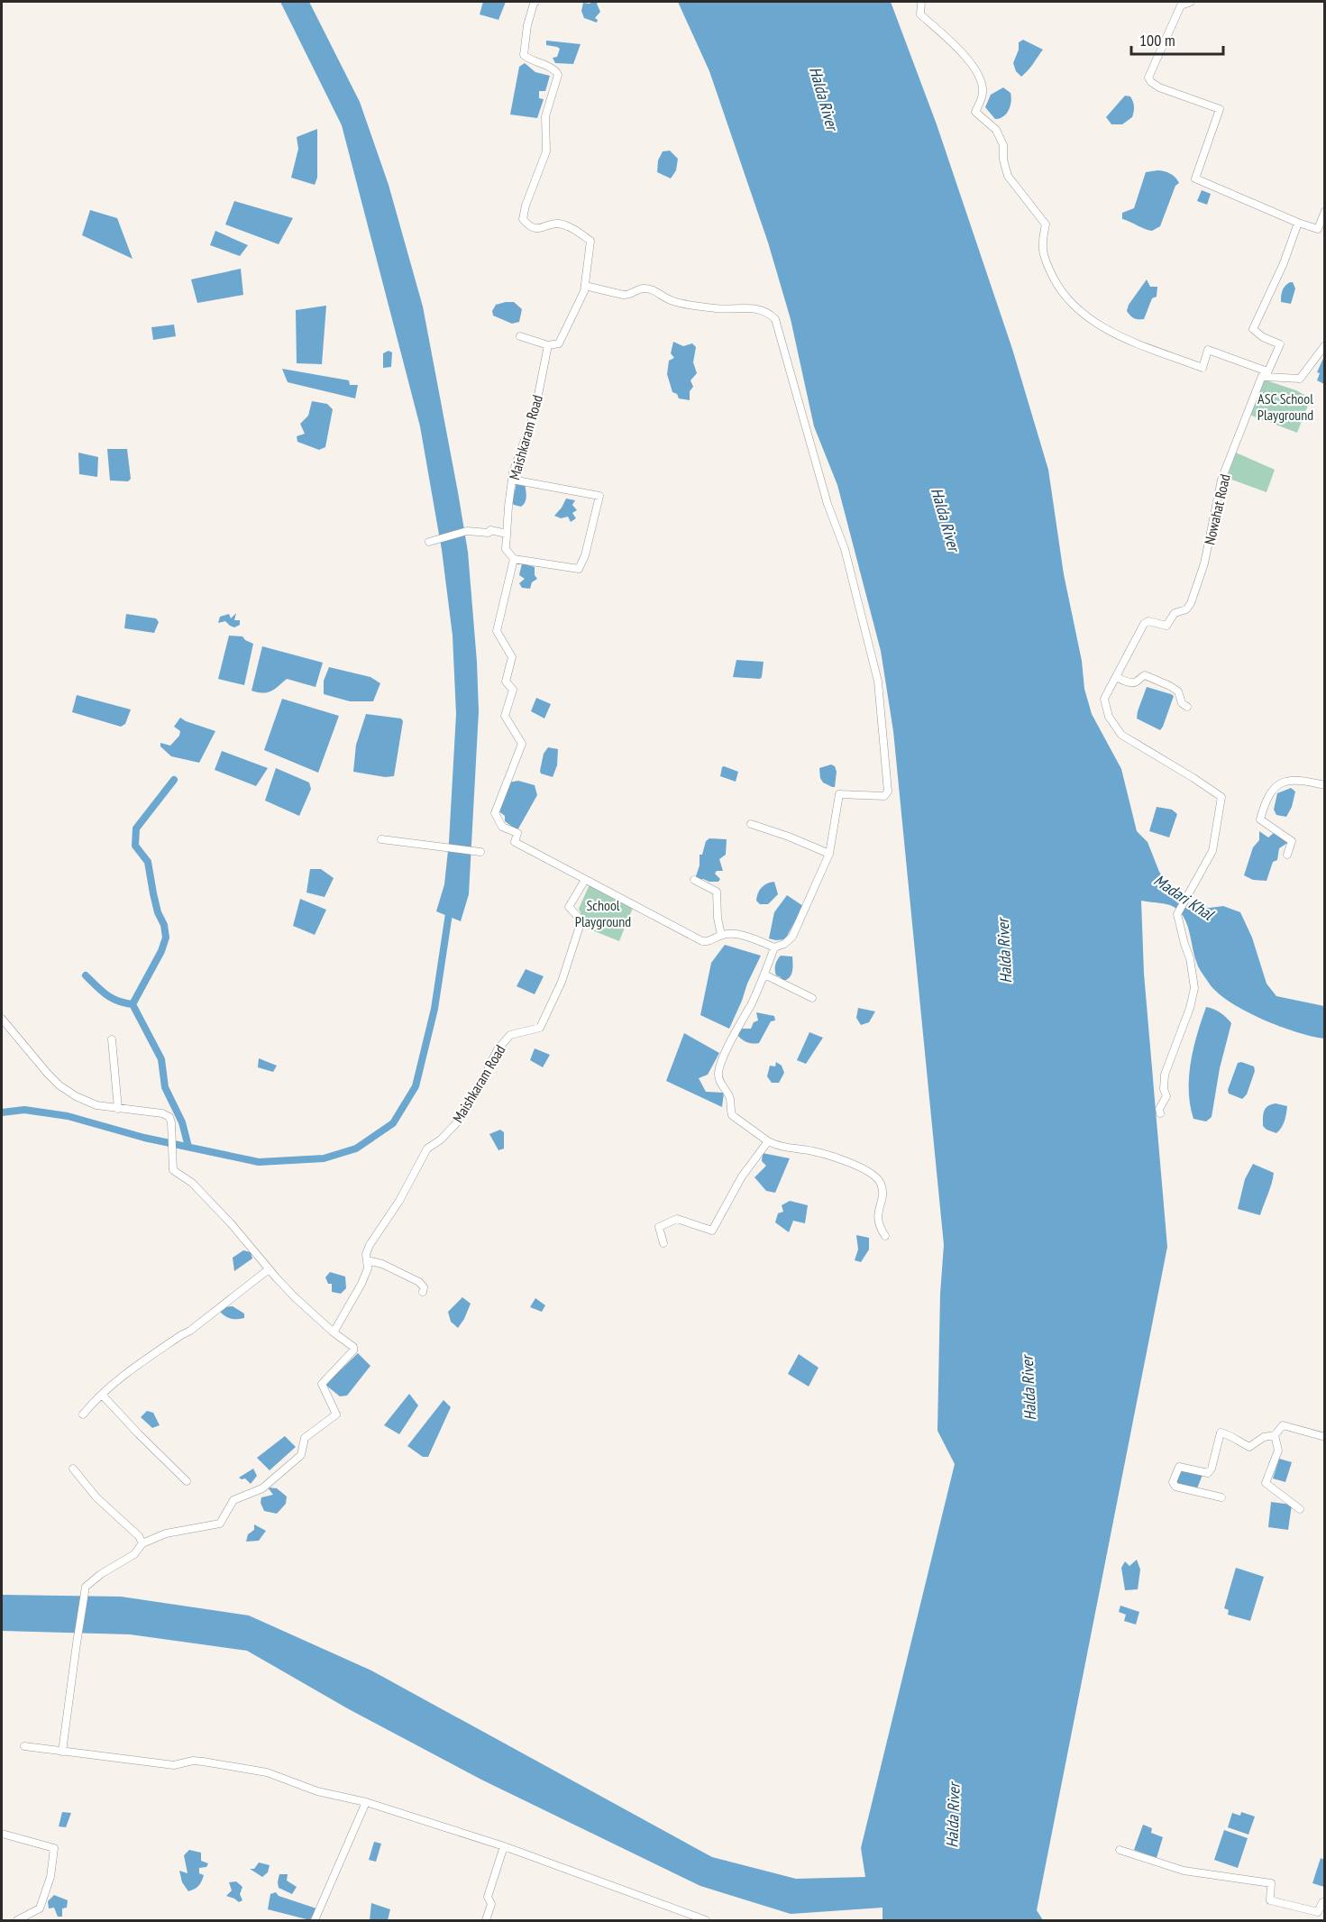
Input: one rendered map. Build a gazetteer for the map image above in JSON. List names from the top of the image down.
{
  "streets": {
    "street": ["Maishkaram Road", "Nowahat Road"]
  },
  "water": ["Halda River", "Madari Khal"],
  "parks": ["ASC School Playground", "School Playground"],
  "scale_bar": "100 m"
}
